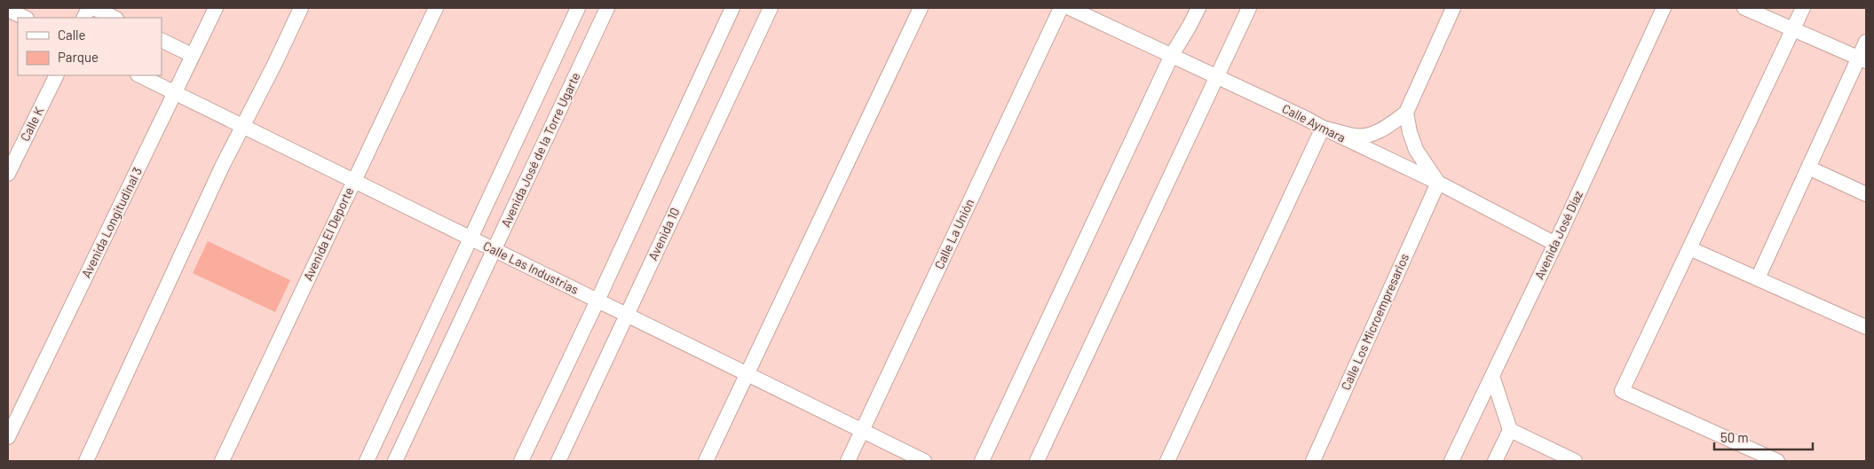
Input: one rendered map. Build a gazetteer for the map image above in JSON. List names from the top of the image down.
{
  "streets": {
    "street": [
      "Calle Aymara",
      "Calle K",
      "Avenida José de la Torre Ugarte",
      "Avenida Longitudinal 3",
      "Avenida El Deporte",
      "Avenida 10",
      "Calle La Unión",
      "Avenida José Díaz",
      "Calle Las Industrias",
      "Calle Los Microempresarios"
    ]
  },
  "crossings": [
    ["Calle Aymara", "Avenida José Díaz"],
    ["Calle Aymara", "Calle Los Microempresarios"],
    ["Avenida José de la Torre Ugarte", "Calle Las Industrias"],
    ["Avenida Longitudinal 3", "Calle Las Industrias"],
    ["Avenida El Deporte", "Calle Las Industrias"],
    ["Avenida 10", "Calle Las Industrias"],
    ["Calle La Unión", "Calle Las Industrias"]
  ],
  "legend": ["Calle", "Parque"],
  "scale_bar": "50 m"
}
